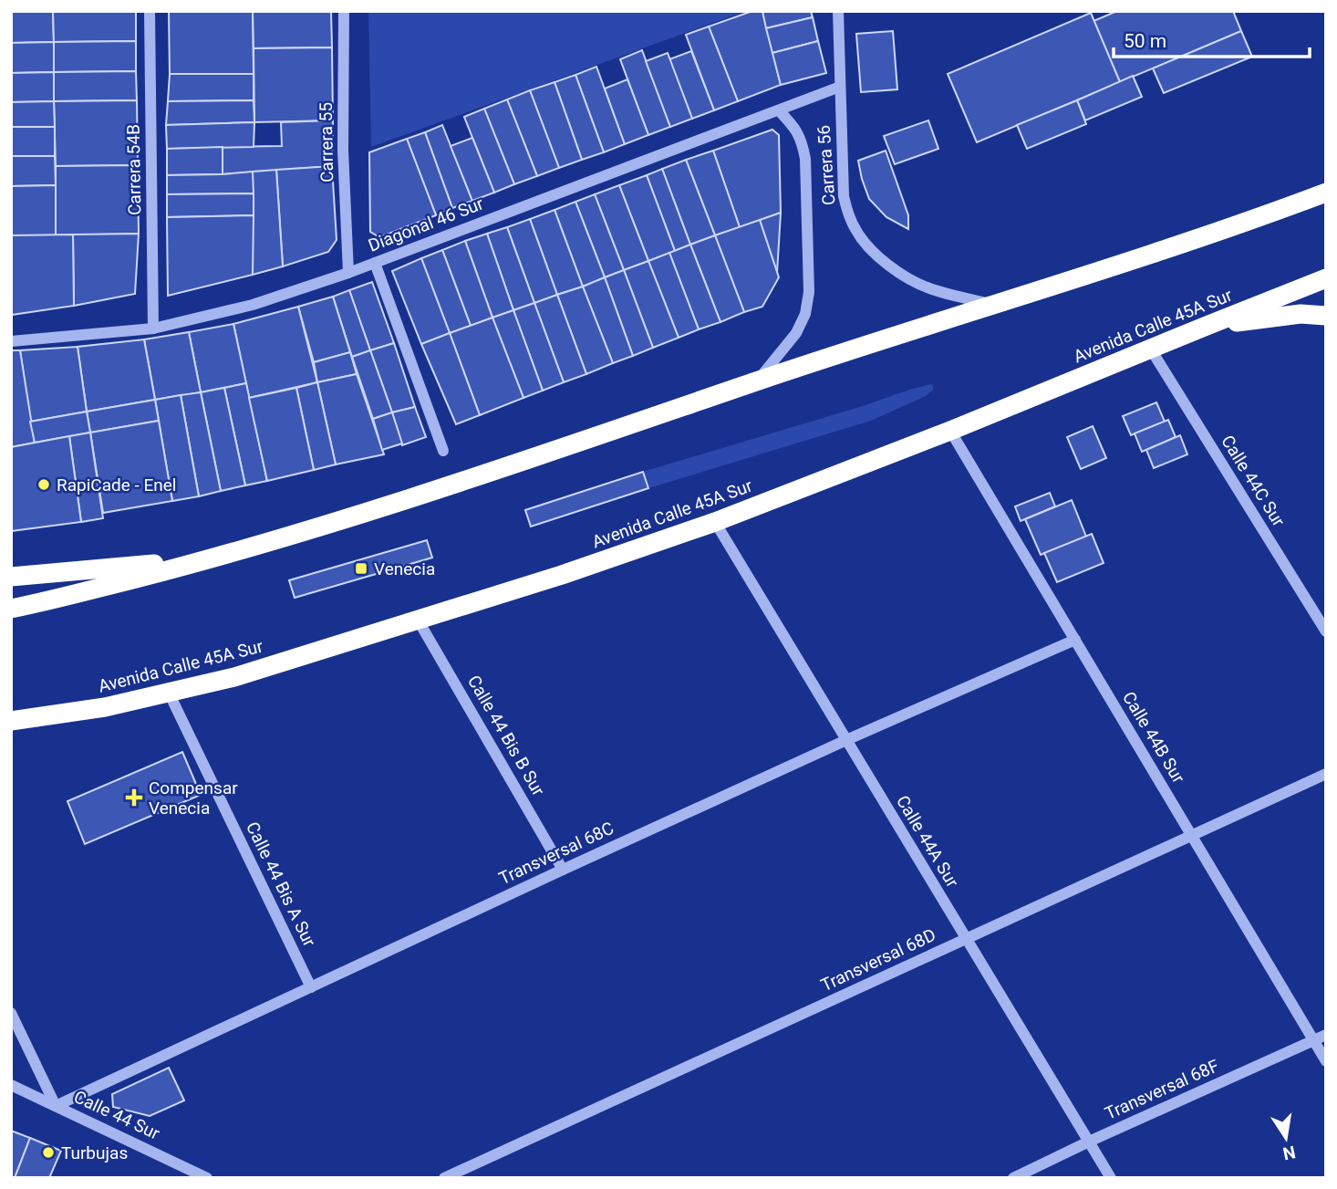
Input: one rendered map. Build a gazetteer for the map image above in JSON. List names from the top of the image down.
{
  "streets": {
    "highway": ["Avenida Calle 45A Sur"],
    "street": [
      "Carrera 55",
      "Carrera 56",
      "Carrera 54B",
      "Diagonal 46 Sur",
      "Calle 44C Sur",
      "Calle 44 Bis B Sur",
      "Calle 44B Sur",
      "Calle 44A Sur",
      "Transversal 68C",
      "Calle 44 Bis A Sur",
      "Transversal 68D",
      "Transversal 68F",
      "Calle 44 Sur"
    ]
  },
  "crossings": [
    ["Carrera 55", "Diagonal 46 Sur"],
    ["Carrera 56", "Diagonal 46 Sur"],
    ["Carrera 54B", "Diagonal 46 Sur"],
    ["Avenida Calle 45A Sur", "Calle 44C Sur"],
    ["Avenida Calle 45A Sur", "Calle 44 Bis B Sur"],
    ["Avenida Calle 45A Sur", "Calle 44B Sur"],
    ["Avenida Calle 45A Sur", "Calle 44A Sur"],
    ["Avenida Calle 45A Sur", "Calle 44 Bis A Sur"],
    ["Calle 44 Bis B Sur", "Transversal 68C"],
    ["Calle 44B Sur", "Transversal 68C"],
    ["Calle 44B Sur", "Transversal 68D"],
    ["Calle 44B Sur", "Transversal 68F"],
    ["Calle 44A Sur", "Transversal 68C"],
    ["Calle 44A Sur", "Transversal 68D"],
    ["Calle 44A Sur", "Transversal 68F"],
    ["Transversal 68C", "Calle 44 Bis A Sur"],
    ["Transversal 68C", "Calle 44 Sur"]
  ],
  "places": {
    "other": ["RapiCade - Enel", "Turbujas"],
    "transit": ["Venecia"],
    "health": ["Compensar Venecia"]
  },
  "scale_bar": "50 m",
  "north": "bottom"
}
